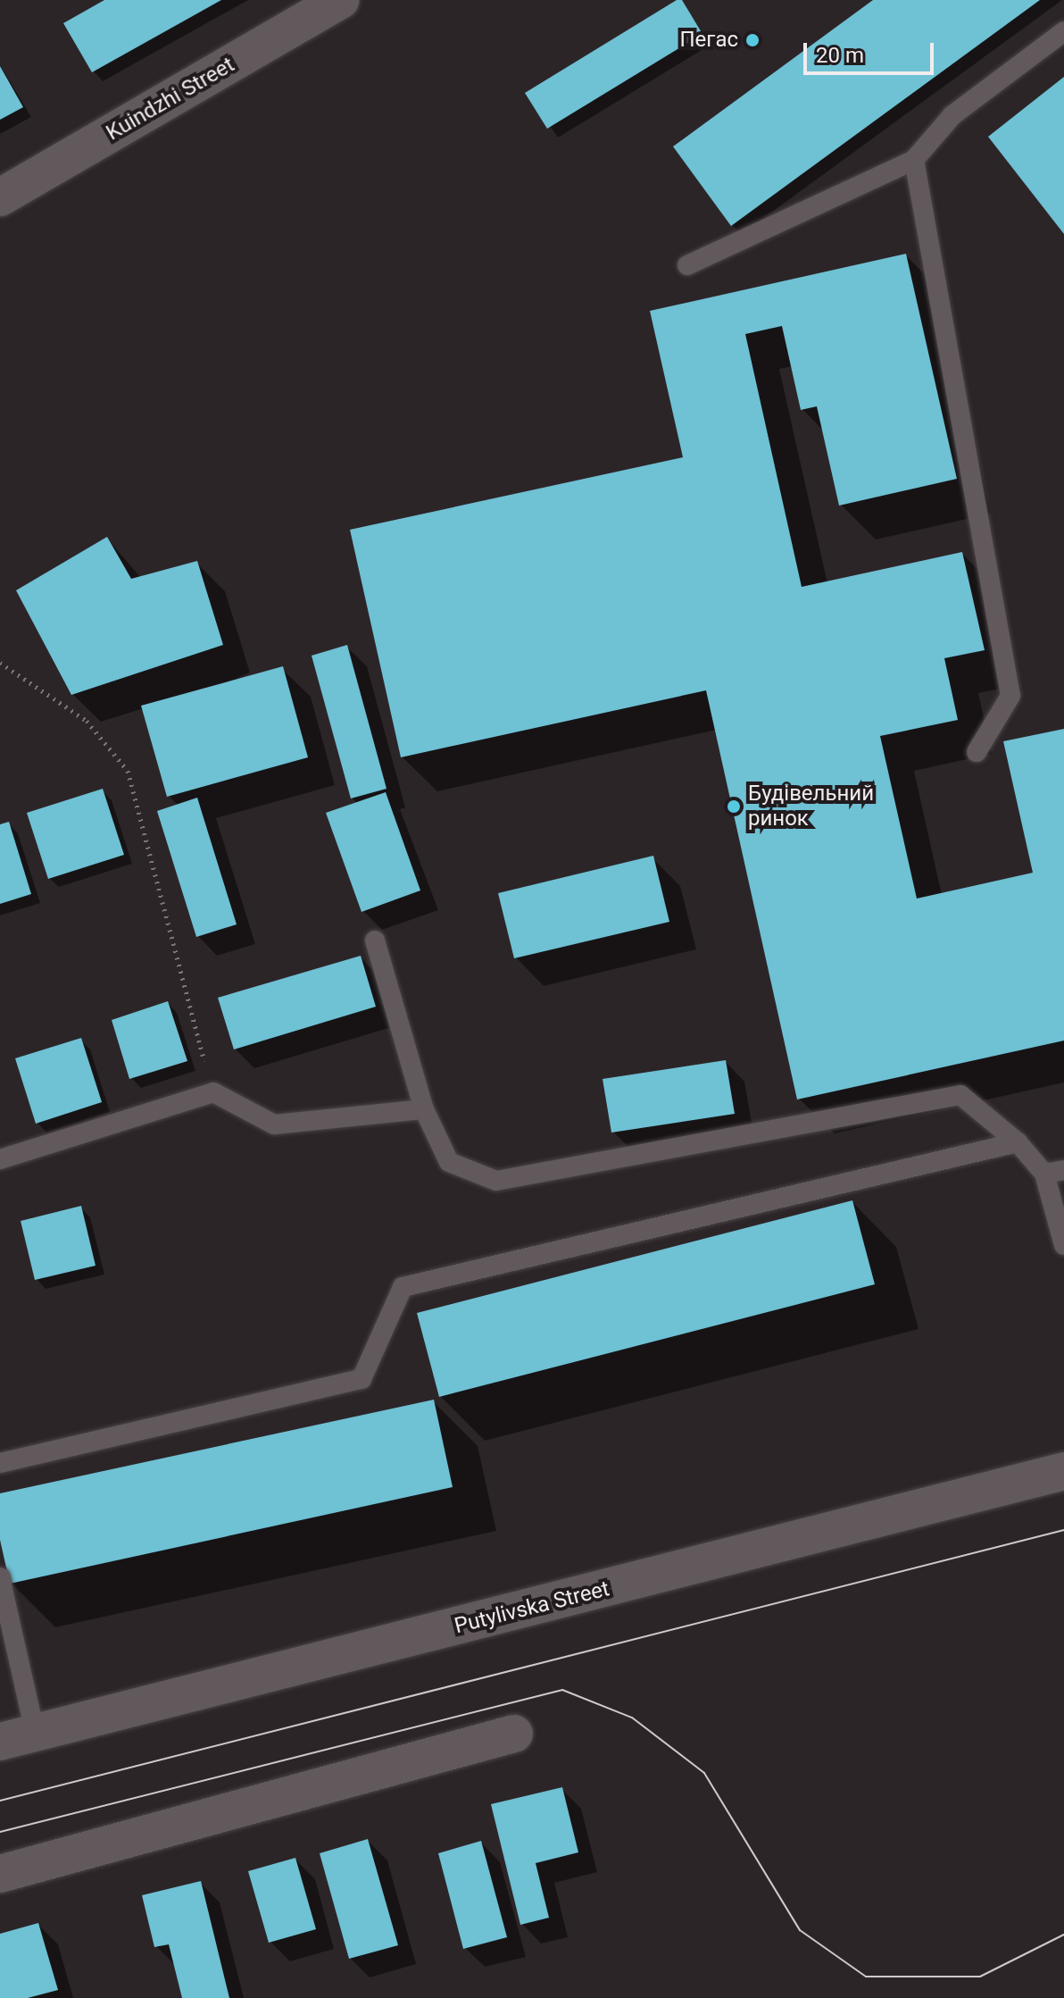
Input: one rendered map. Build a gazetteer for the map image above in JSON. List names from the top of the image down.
{
  "streets": {
    "street": ["Kuindzhi Street", "Putylivska Street"]
  },
  "places": ["Пегас", "Будівельний ринок"],
  "scale_bar": "20 m"
}
